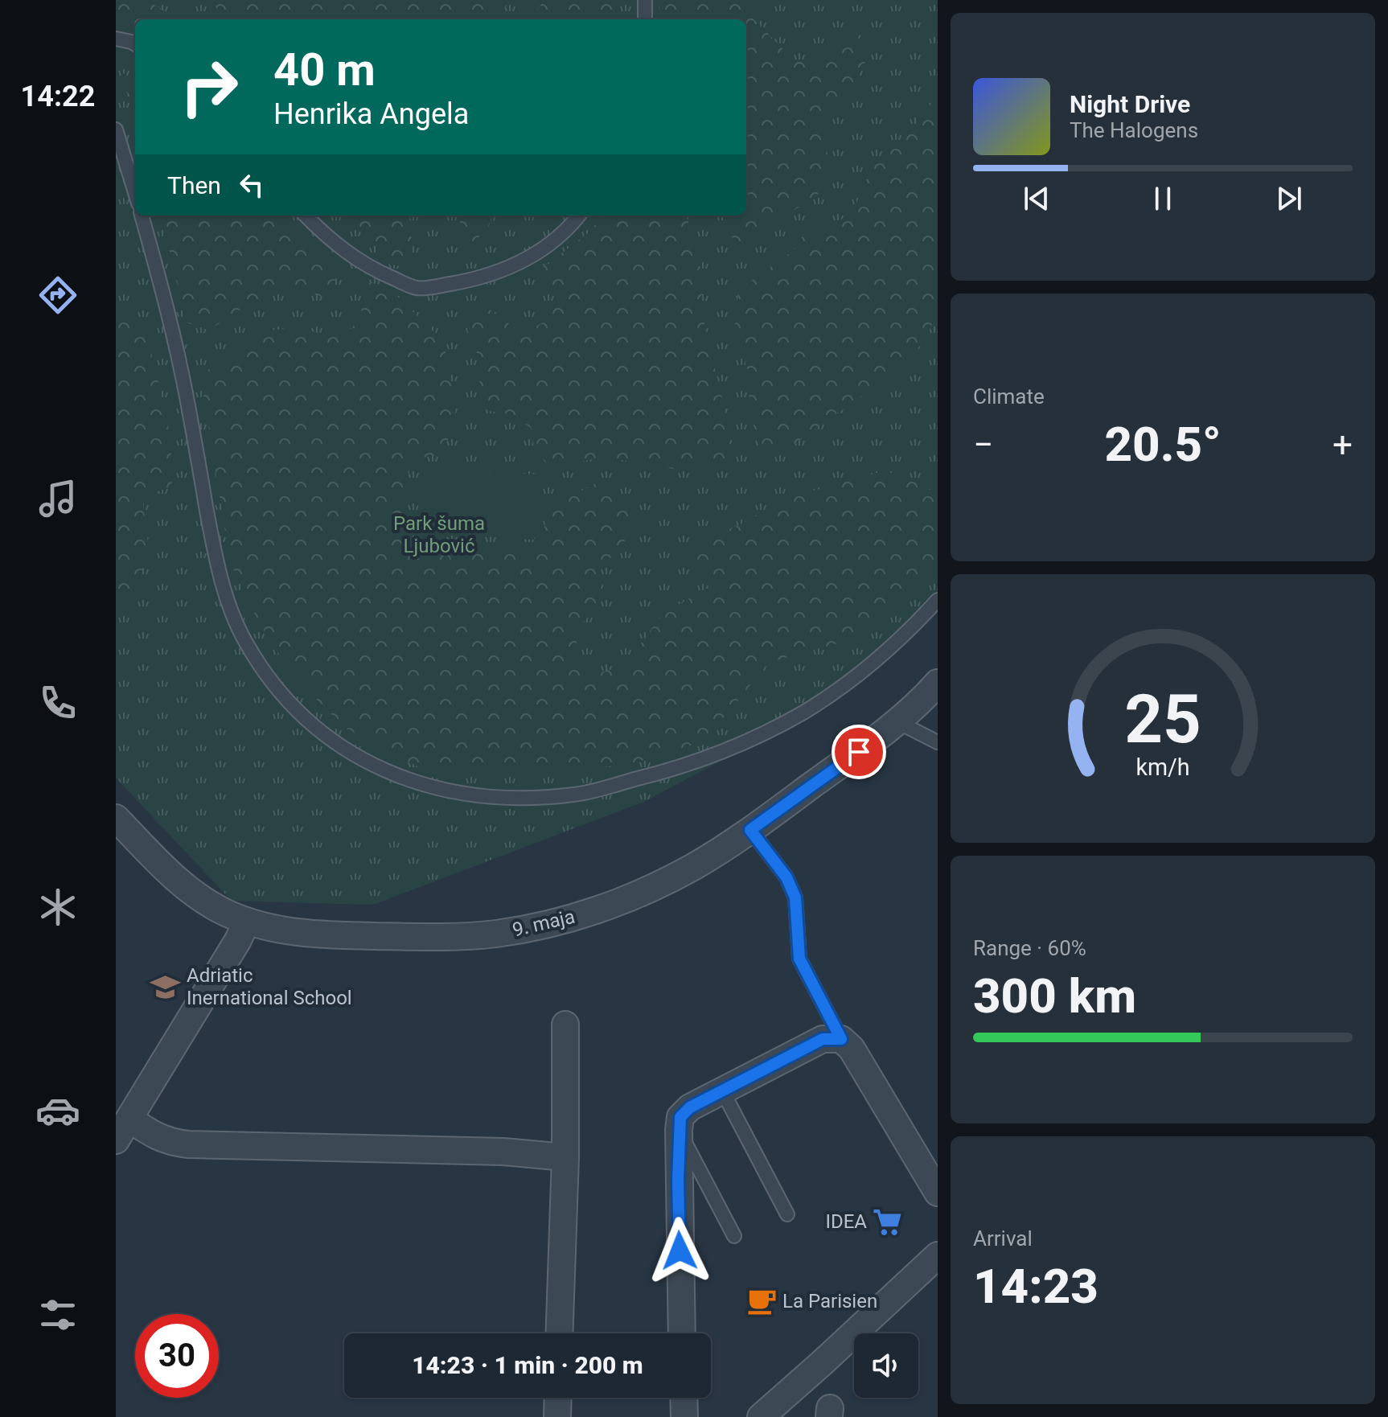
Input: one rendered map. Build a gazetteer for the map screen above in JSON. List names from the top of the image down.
{
  "streets": {
    "street": ["9. maja"]
  },
  "parks": ["Park šuma Ljubović"],
  "places": {
    "school or university": ["Adriatic Inernational School"],
    "supermarket": ["IDEA"],
    "cafe": ["La Parisien"]
  },
  "page": {
    "tabs": "14:22",
    "turn": ["40 m", "Henrika Angela"],
    "song": ["Night Drive", "The Halogens"],
    "then": "Then",
    "tile": [
      "Climate",
      ["Range · 60%", "300 km"],
      ["Arrival", "14:23"]
    ],
    "heat": ["−", "20.5°", "+"],
    "limit": "30",
    "trip": "14:23 · 1 min · 200 m",
    "gauge": ["25", "km/h"]
  }
}
